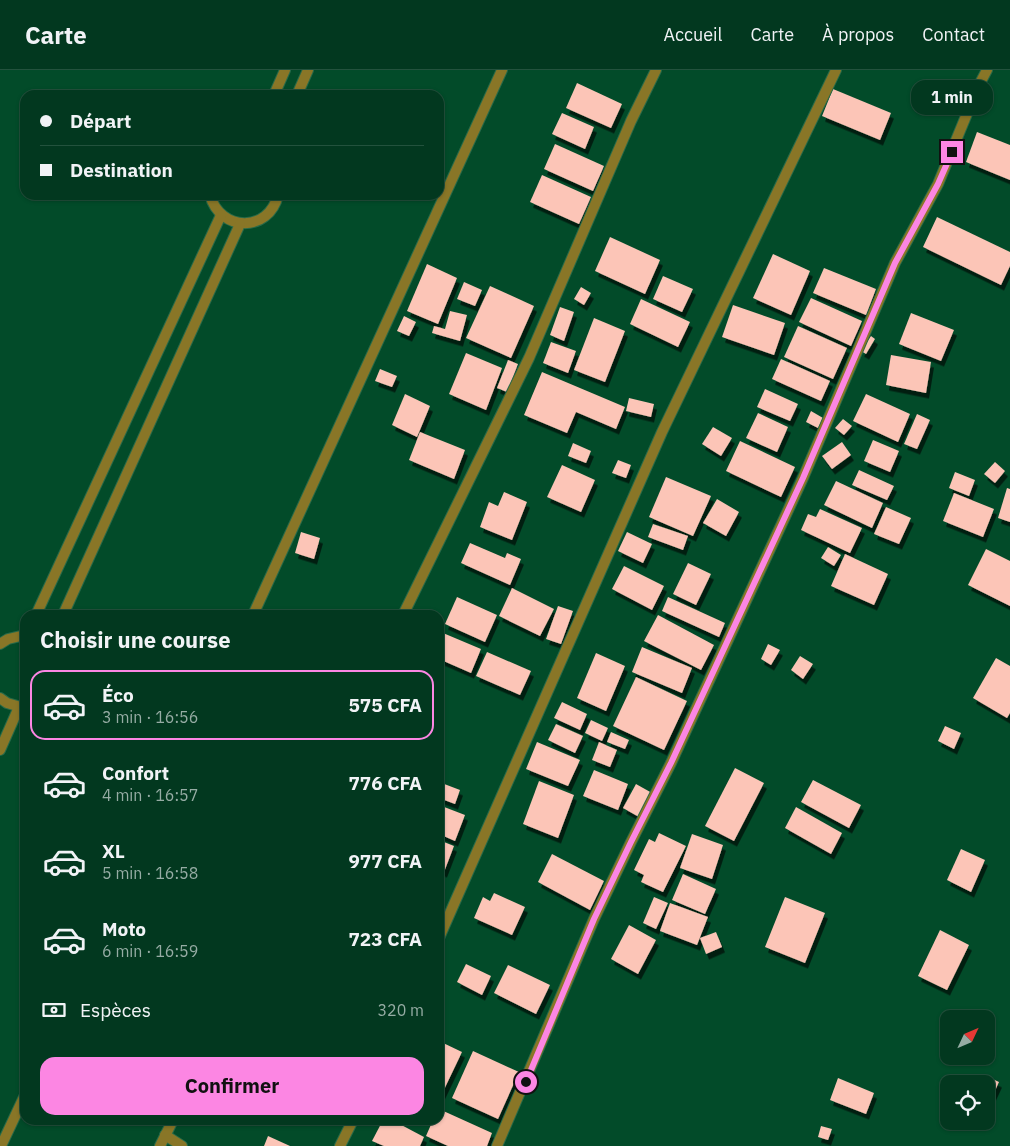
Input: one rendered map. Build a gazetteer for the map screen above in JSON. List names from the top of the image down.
{
  "north": "top right",
  "page": {
    "header": "Carte",
    "nav": [
      "Accueil",
      "Carte",
      "À propos",
      "Contact"
    ],
    "bubble": "1 min",
    "banner": ["Départ", "Destination"],
    "heading": "Choisir une course",
    "list": [
      {
        "name": "Éco",
        "note": "3 min · 16:56",
        "value": "575 CFA"
      },
      {
        "name": "Confort",
        "note": "4 min · 16:57",
        "value": "776 CFA"
      },
      {
        "name": "XL",
        "note": "5 min · 16:58",
        "value": "977 CFA"
      },
      {
        "name": "Moto",
        "note": "6 min · 16:59",
        "value": "723 CFA"
      }
    ],
    "pay": ["Espèces", "320 m"],
    "buttons": "Confirmer"
  }
}
